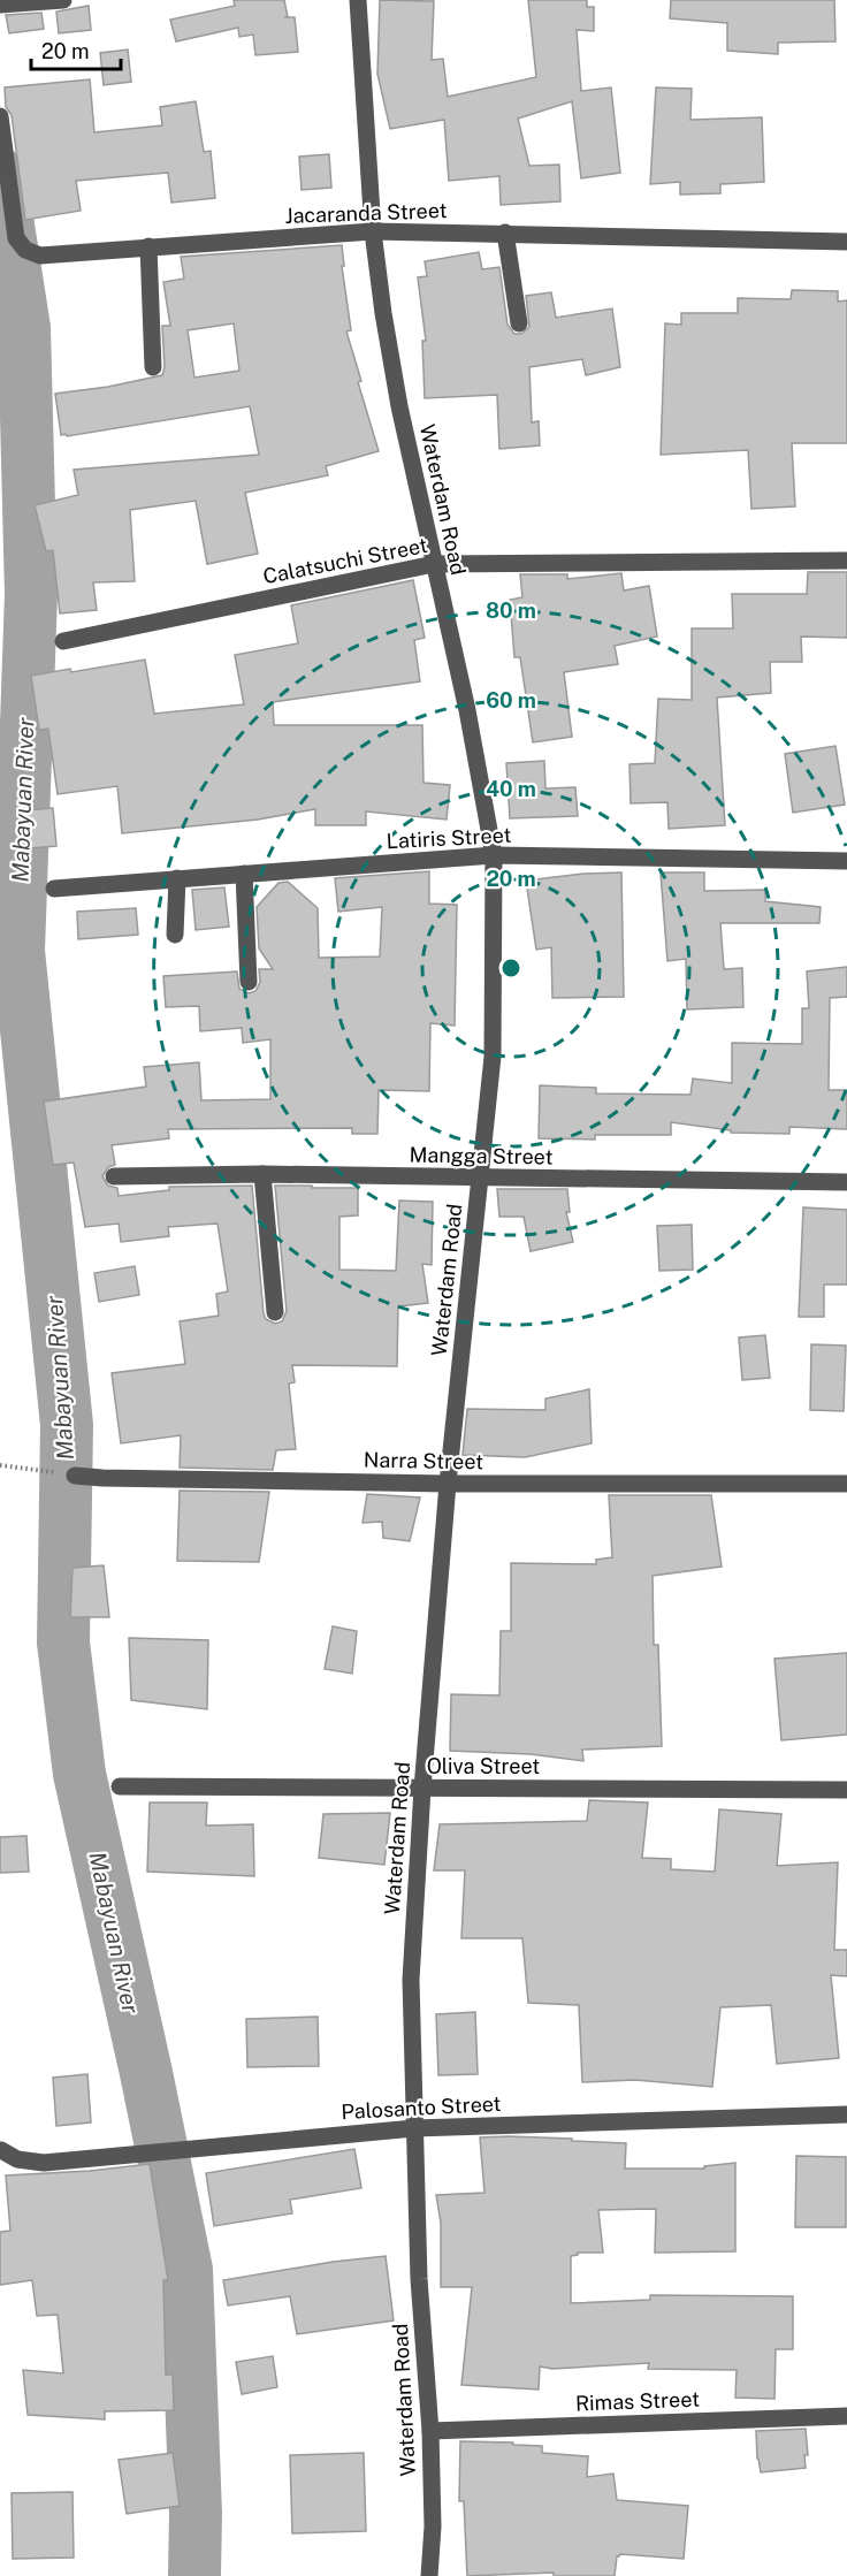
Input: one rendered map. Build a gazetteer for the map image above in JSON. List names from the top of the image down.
{
  "streets": {
    "street": [
      "Jacaranda Street",
      "Waterdam Road",
      "Calatsuchi Street",
      "Latiris Street",
      "Mangga Street",
      "Narra Street",
      "Oliva Street",
      "Palosanto Street",
      "Rimas Street"
    ]
  },
  "crossings": [
    ["Jacaranda Street", "Waterdam Road"],
    ["Waterdam Road", "Calatsuchi Street"],
    ["Waterdam Road", "Latiris Street"],
    ["Waterdam Road", "Mangga Street"],
    ["Waterdam Road", "Narra Street"],
    ["Waterdam Road", "Oliva Street"],
    ["Waterdam Road", "Palosanto Street"],
    ["Waterdam Road", "Rimas Street"]
  ],
  "water": ["Mabayuan River"],
  "scale_bar": "20 m",
  "rings": [
    "80 m",
    "60 m",
    "40 m",
    "20 m"
  ]
}
